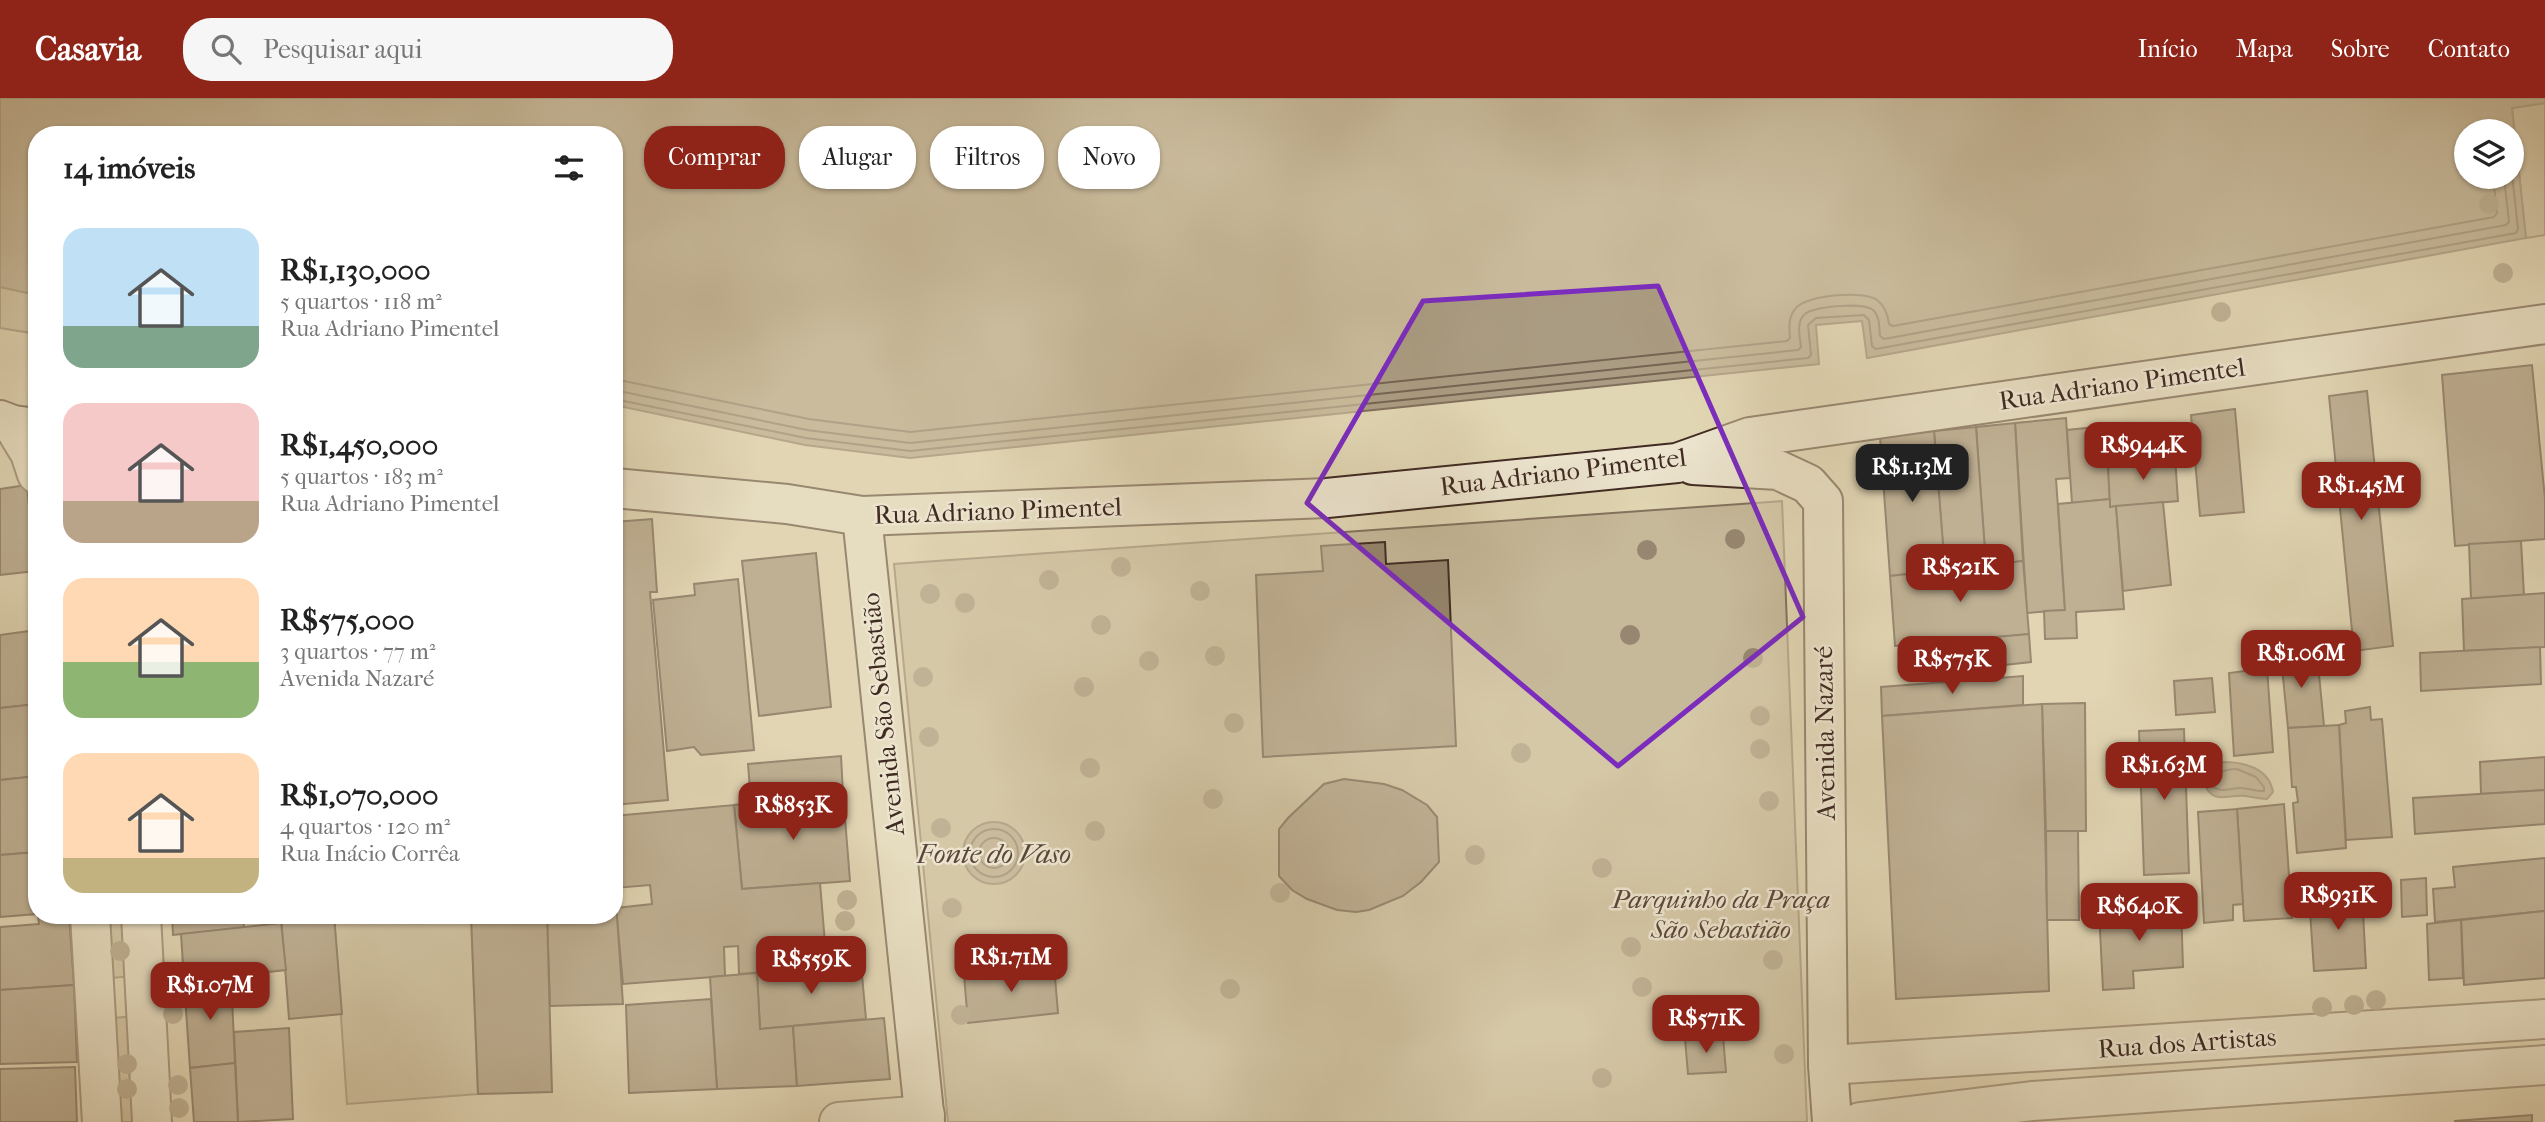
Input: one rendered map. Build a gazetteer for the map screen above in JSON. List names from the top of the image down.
{
  "streets": {
    "street": [
      "Rua Adriano Pimentel",
      "Avenida São Sebastião",
      "Avenida Nazaré",
      "Rua dos Artistas"
    ]
  },
  "crossings": [
    ["Rua Adriano Pimentel", "Avenida São Sebastião"],
    ["Rua Adriano Pimentel", "Avenida Nazaré"],
    ["Avenida Nazaré", "Rua dos Artistas"]
  ],
  "water": ["Fonte do Vaso"],
  "parks": ["Parquinho da Praça São Sebastião"],
  "page": {
    "header": "Casavia",
    "search": "Pesquisar aqui",
    "nav": [
      "Início",
      "Mapa",
      "Sobre",
      "Contato"
    ],
    "chip": [
      "Comprar",
      "Alugar",
      "Filtros",
      "Novo"
    ],
    "heading": "14 imóveis",
    "list": [
      {
        "name": "R$1,130,000",
        "note": "5 quartos · 118 m² · Rua Adriano Pimentel"
      },
      {
        "name": "R$1,450,000",
        "note": "5 quartos · 183 m² · Rua Adriano Pimentel"
      },
      {
        "name": "R$575,000",
        "note": "3 quartos · 77 m² · Avenida Nazaré"
      },
      {
        "name": "R$1,070,000",
        "note": "4 quartos · 120 m² · Rua Inácio Corrêa"
      }
    ],
    "price": [
      "R$944K",
      "R$1.13M",
      "R$1.45M",
      "R$521K",
      "R$1.06M",
      "R$575K",
      "R$1.63M",
      "R$853K",
      "R$931K",
      "R$640K",
      "R$1.71M",
      "R$559K",
      "R$1.07M",
      "R$571K"
    ]
  }
}
